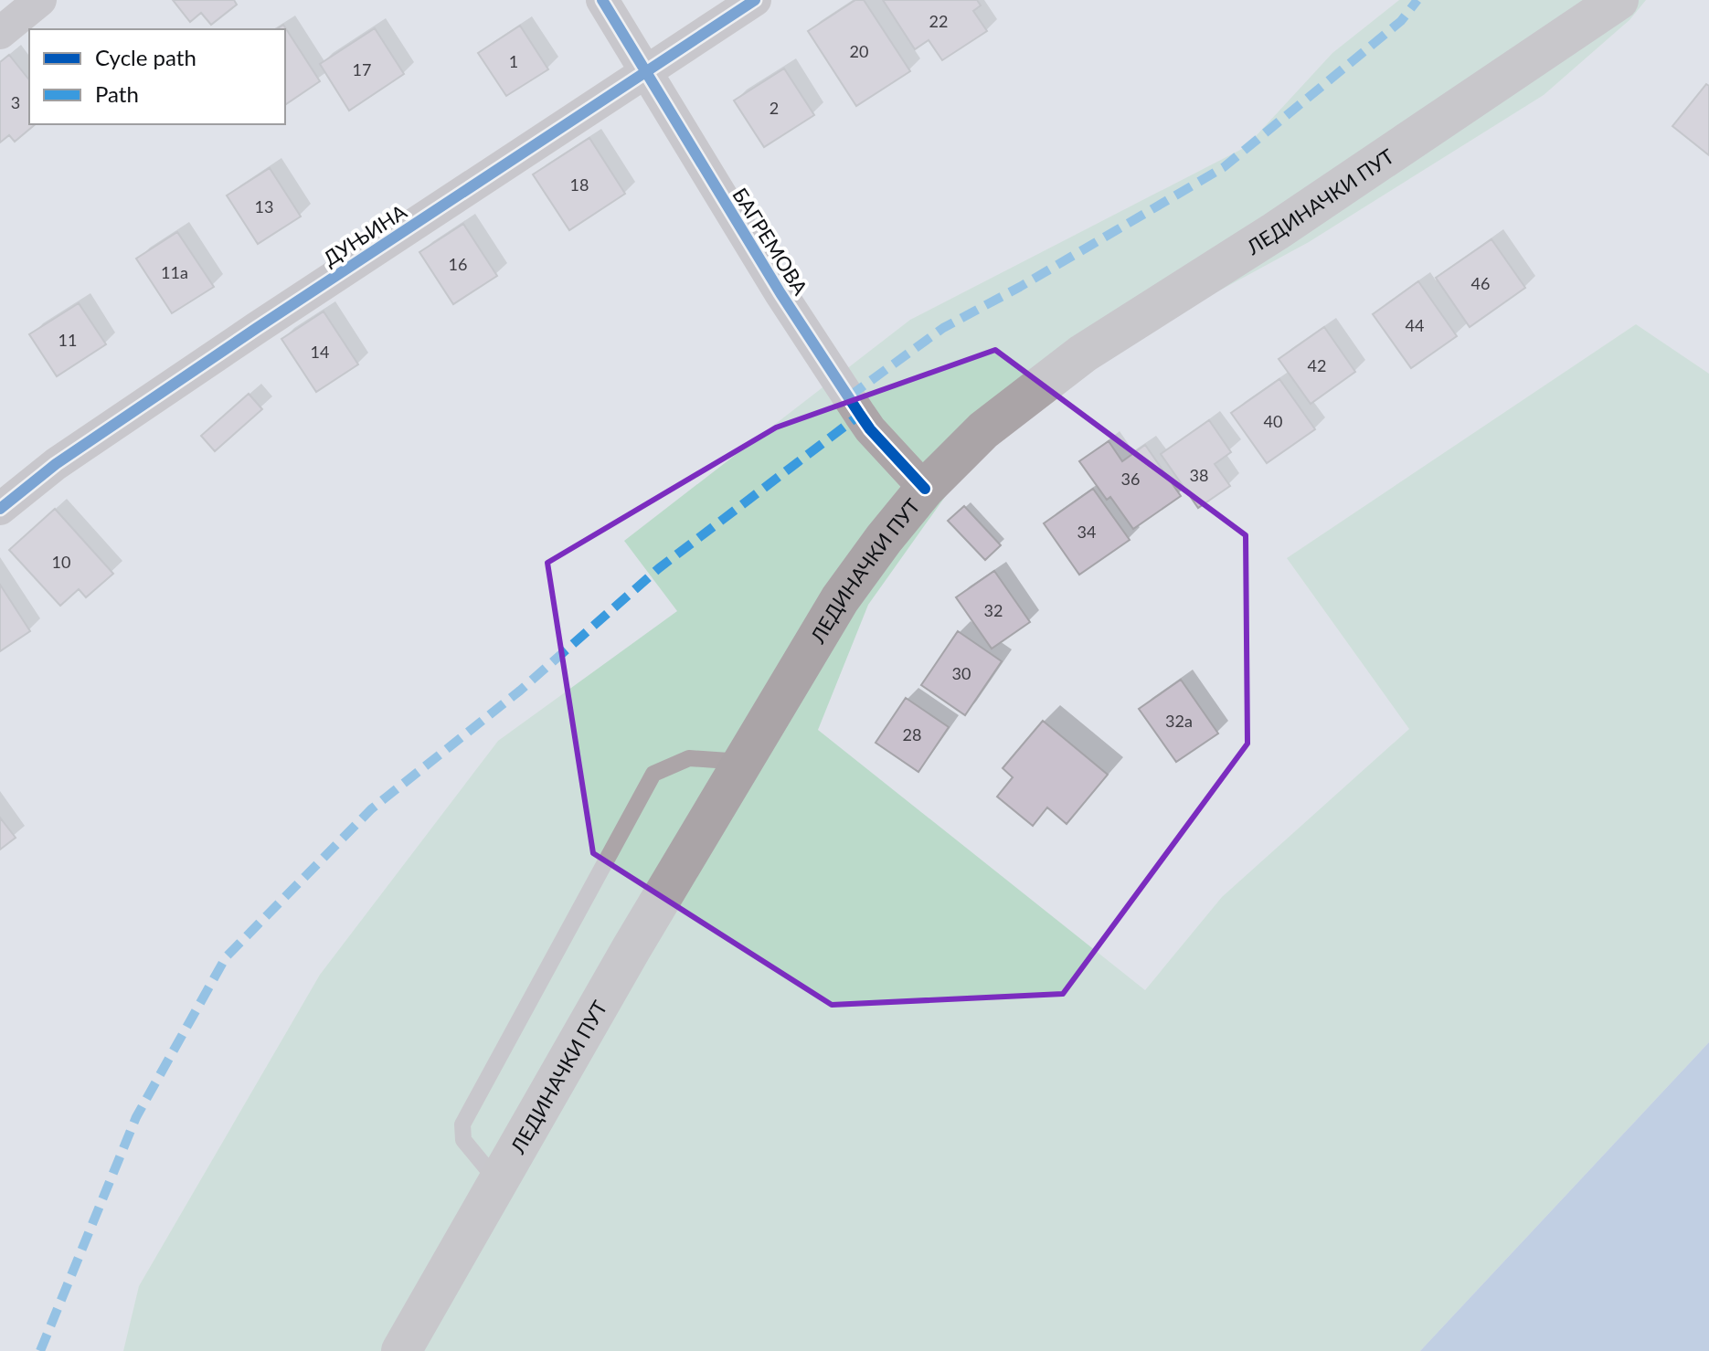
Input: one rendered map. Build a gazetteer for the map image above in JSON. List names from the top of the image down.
{
  "streets": {
    "main road": ["ЛЕДИНАЧКИ ПУТ"],
    "street": ["ДУЊИНА", "БАГРЕМОВА"]
  },
  "crossings": [
    ["ЛЕДИНАЧКИ ПУТ", "БАГРЕМОВА"],
    ["ДУЊИНА", "БАГРЕМОВА"]
  ],
  "house_numbers": [
    "22",
    "20",
    "1",
    "17",
    "3",
    "2",
    "18",
    "13",
    "16",
    "11a",
    "46",
    "44",
    "11",
    "14",
    "42",
    "40",
    "38",
    "36",
    "34",
    "10",
    "32",
    "30",
    "32a",
    "28"
  ],
  "legend": ["Cycle path", "Path"]
}
